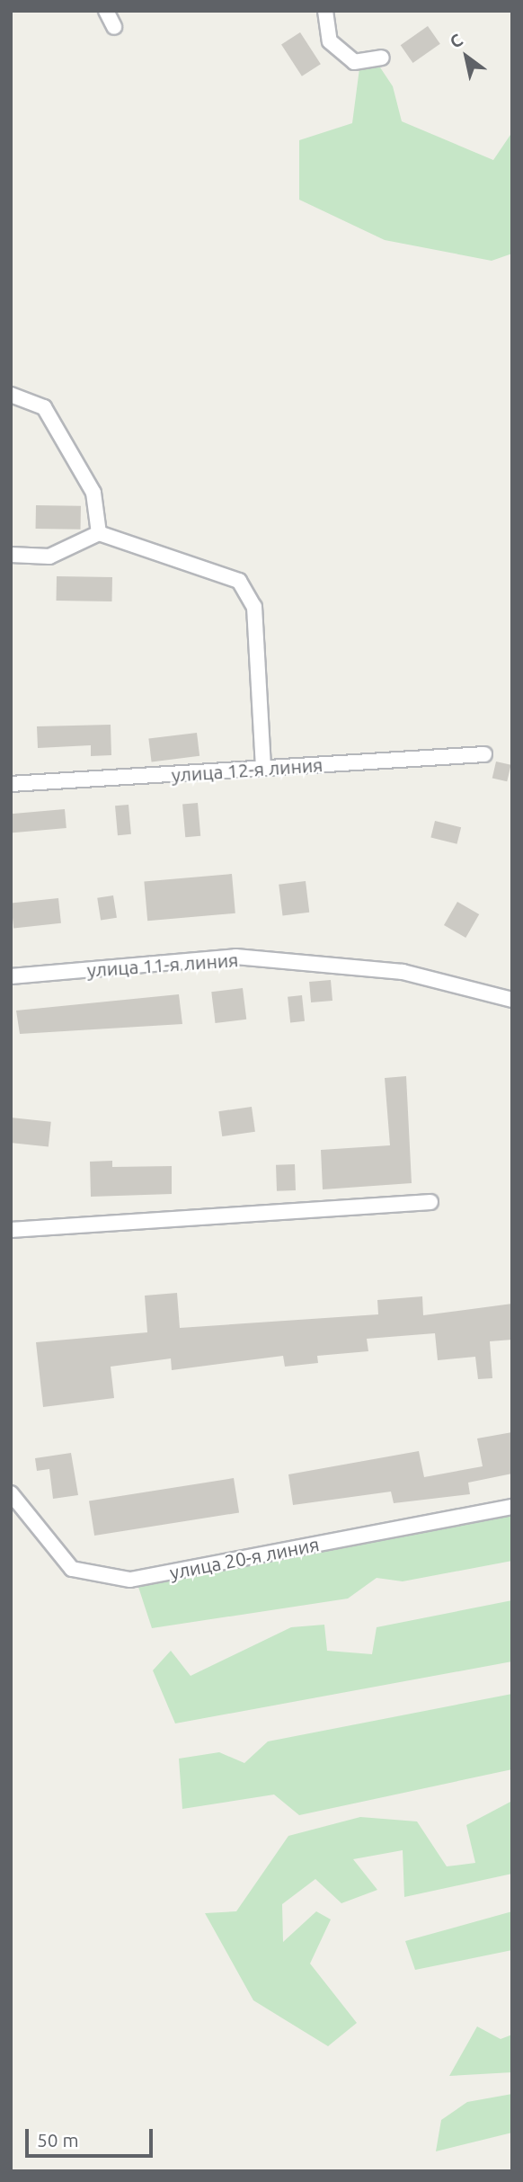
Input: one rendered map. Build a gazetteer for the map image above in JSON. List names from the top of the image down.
{
  "streets": {
    "street": ["улица 12-я линия", "улица 11-я линия", "улица 20-я линия"]
  },
  "scale_bar": "50 m",
  "north": "top left"
}
